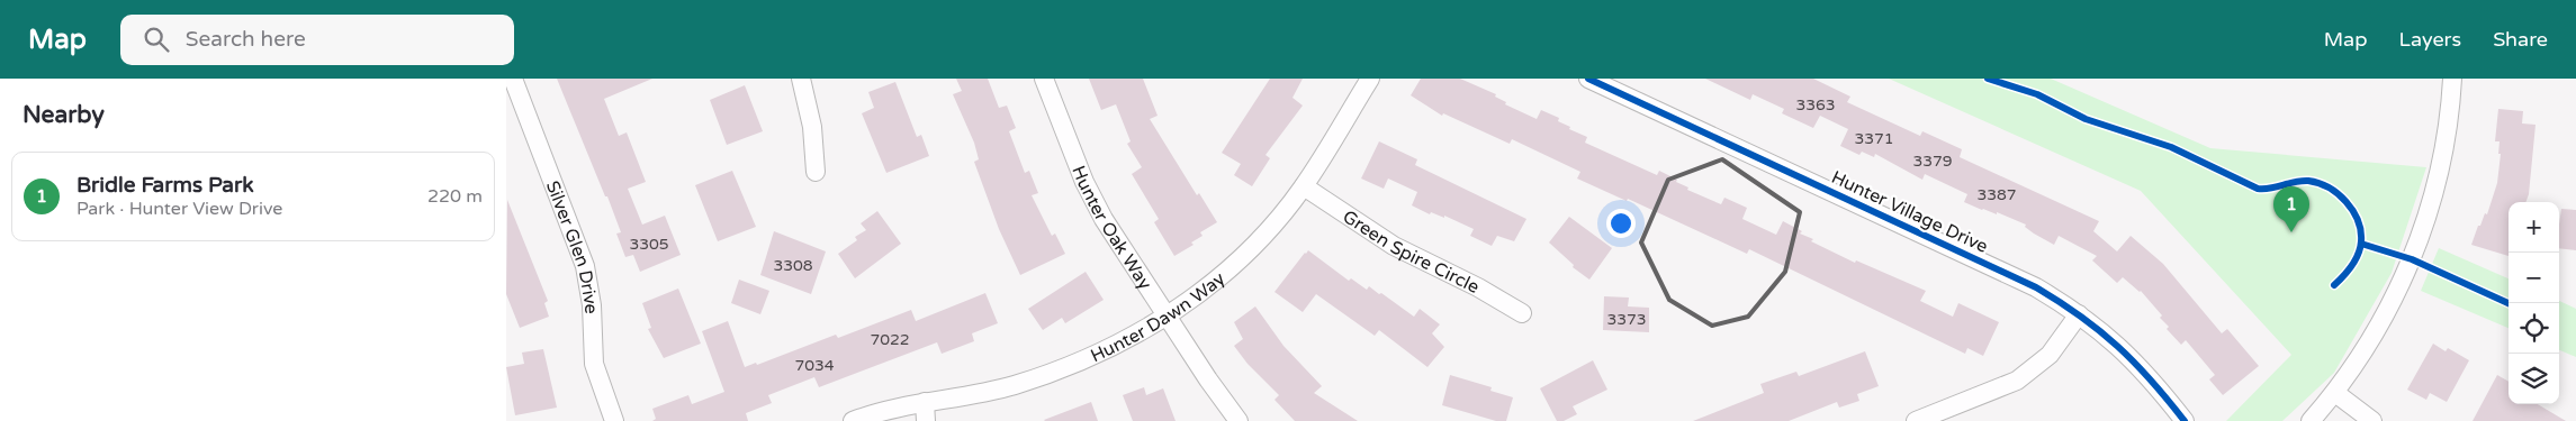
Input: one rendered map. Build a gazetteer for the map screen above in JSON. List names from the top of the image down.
{
  "streets": {
    "street": [
      "Hunter Village Drive",
      "Hunter Oak Way",
      "Silver Glen Drive",
      "Green Spire Circle",
      "Hunter Dawn Way"
    ]
  },
  "crossings": [
    ["Hunter Oak Way", "Hunter Dawn Way"],
    ["Green Spire Circle", "Hunter Dawn Way"]
  ],
  "house_numbers": [
    "3363",
    "3371",
    "3379",
    "3387",
    "3305",
    "3308",
    "3373",
    "7022",
    "7034"
  ],
  "page": {
    "header": "Map",
    "search": "Search here",
    "nav": ["Map", "Layers", "Share"],
    "heading": "Nearby",
    "list": [
      {
        "mark": "1",
        "name": "Bridle Farms Park",
        "note": "Park · Hunter View Drive",
        "value": "220 m"
      }
    ],
    "pins": "1",
    "map_buttons": ["+", "−"]
  }
}
